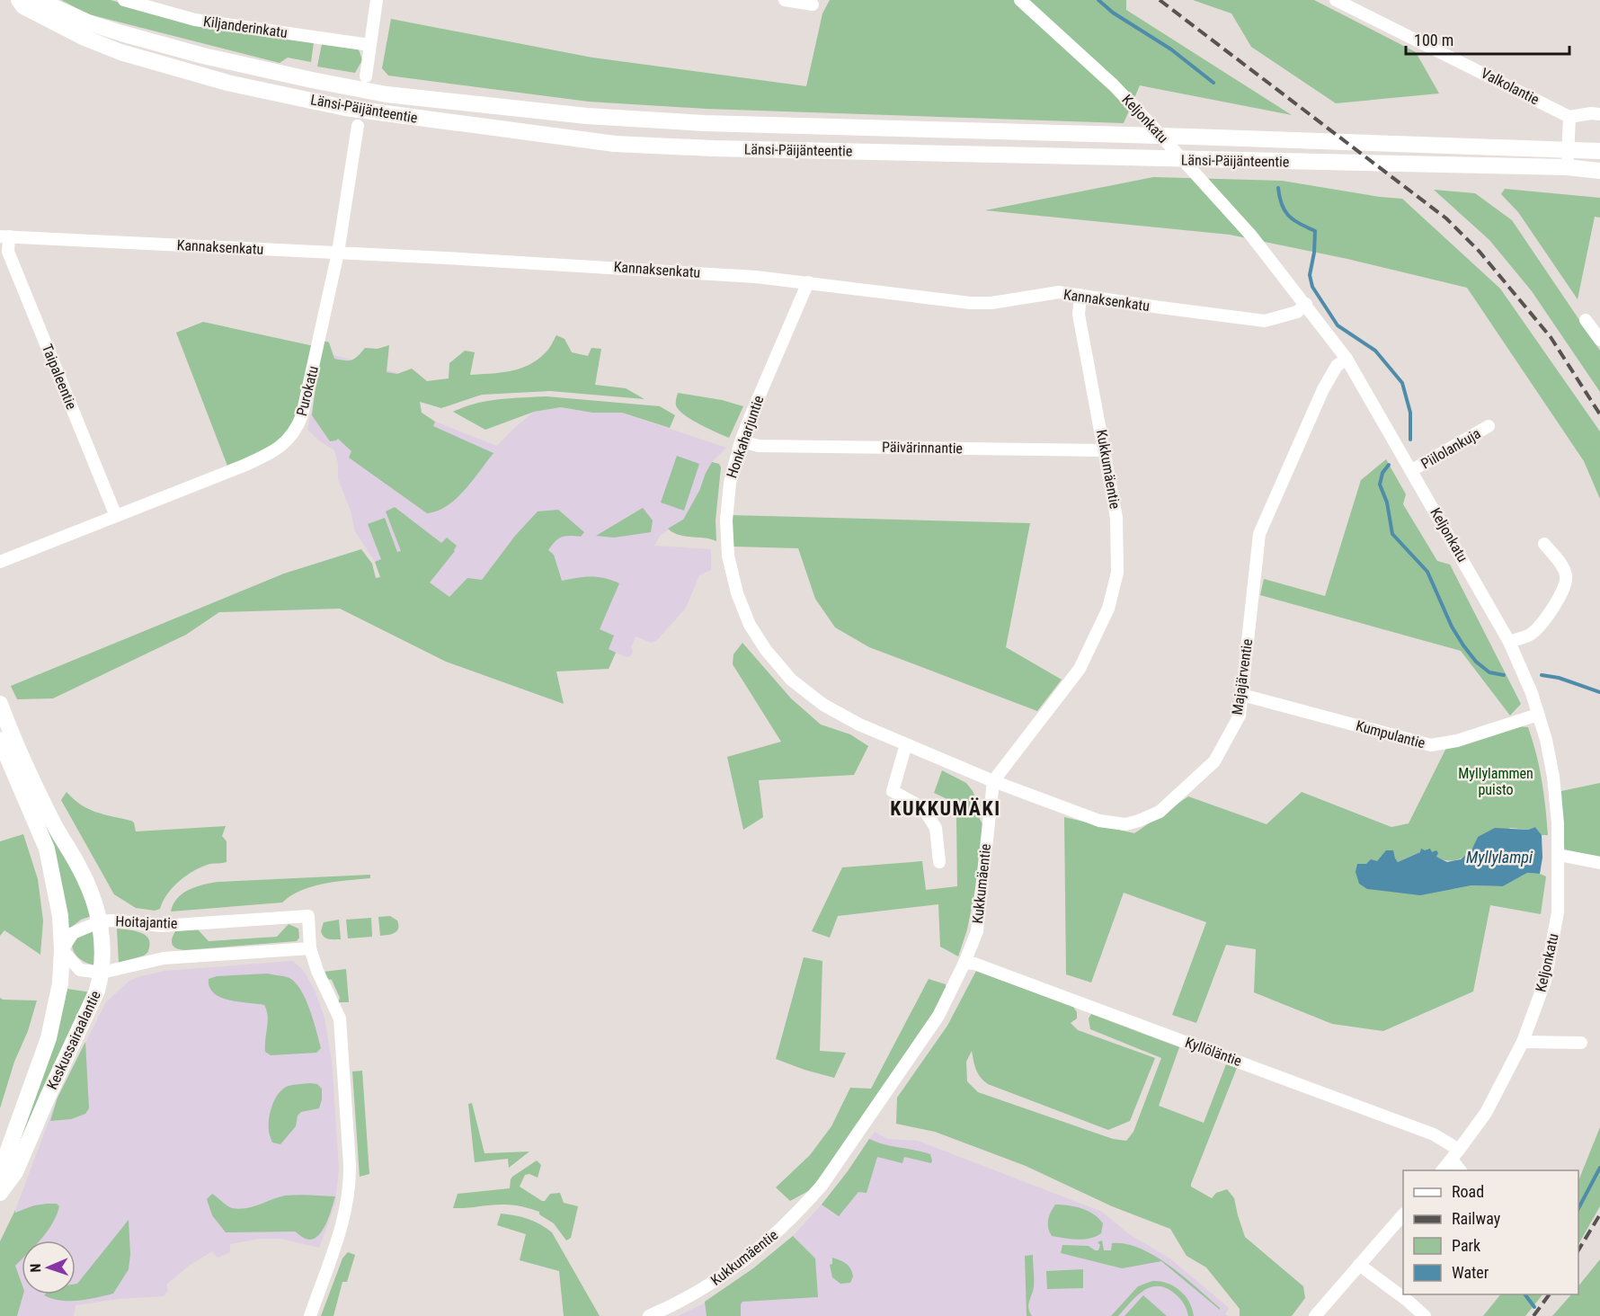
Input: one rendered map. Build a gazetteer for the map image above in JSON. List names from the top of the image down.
{
  "streets": {
    "main road": ["Länsi-Päijänteentie", "Keskussairaalantie"],
    "street": [
      "Kiljanderinkatu",
      "Valkolantie",
      "Keljonkatu",
      "Kannaksenkatu",
      "Taipaleentie",
      "Purokatu",
      "Honkaharjuntie",
      "Päivärinnantie",
      "Piilolankuja",
      "Kukkumäentie",
      "Majajärventie",
      "Kumpulantie",
      "Hoitajantie",
      "Kyllöläntie"
    ]
  },
  "crossings": [
    ["Keljonkatu", "Kannaksenkatu"],
    ["Keljonkatu", "Piilolankuja"],
    ["Keljonkatu", "Majajärventie"],
    ["Keljonkatu", "Kumpulantie"],
    ["Keljonkatu", "Kyllöläntie"],
    ["Kannaksenkatu", "Taipaleentie"],
    ["Kannaksenkatu", "Purokatu"],
    ["Kannaksenkatu", "Honkaharjuntie"],
    ["Kannaksenkatu", "Kukkumäentie"],
    ["Taipaleentie", "Purokatu"],
    ["Honkaharjuntie", "Päivärinnantie"],
    ["Honkaharjuntie", "Kukkumäentie"],
    ["Honkaharjuntie", "Majajärventie"],
    ["Päivärinnantie", "Kukkumäentie"],
    ["Kukkumäentie", "Majajärventie"],
    ["Kukkumäentie", "Kyllöläntie"],
    ["Majajärventie", "Kumpulantie"],
    ["Hoitajantie", "Keskussairaalantie"]
  ],
  "districts": ["KUKKUMÄKI"],
  "water": ["Myllylampi"],
  "parks": ["Myllylammen puisto"],
  "legend": [
    "Road",
    "Railway",
    "Park",
    "Water"
  ],
  "scale_bar": "100 m",
  "north": "left"
}
